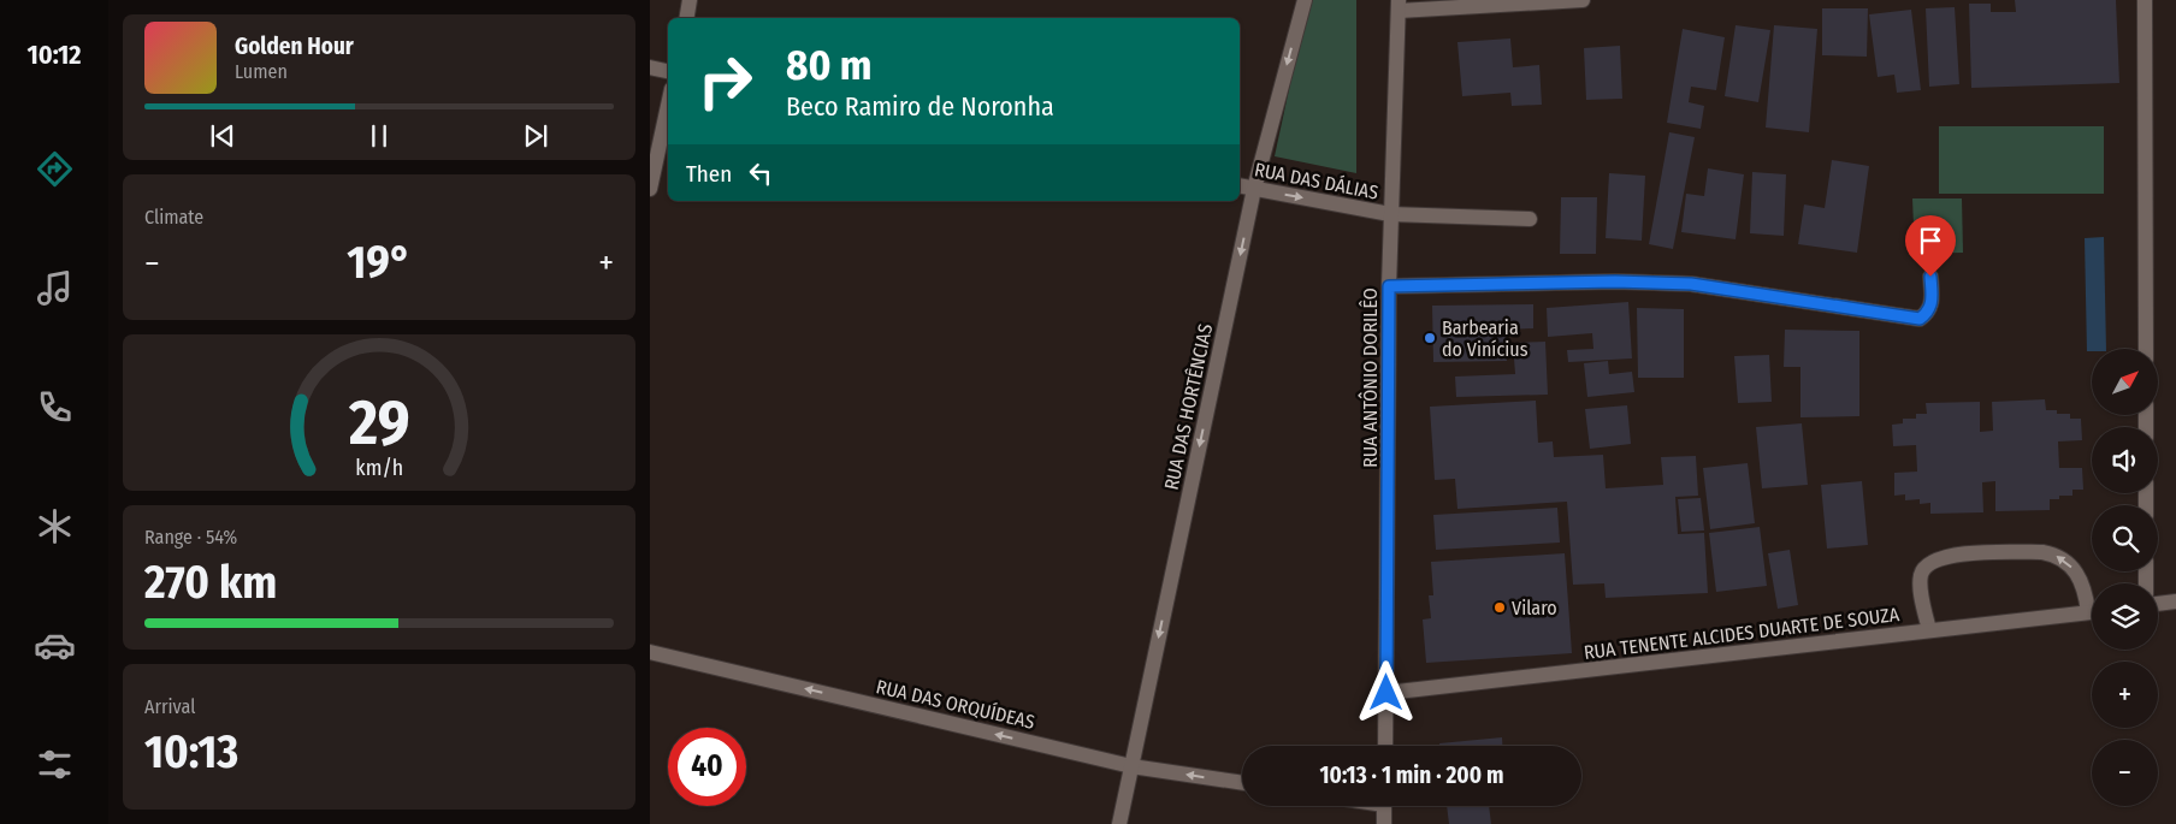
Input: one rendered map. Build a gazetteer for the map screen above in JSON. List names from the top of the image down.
{
  "streets": {
    "street": [
      "RUA DAS DÁLIAS",
      "RUA ANTÔNIO DORILÊO",
      "RUA DAS HORTÊNCIAS",
      "RUA TENENTE ALCIDES DUARTE DE SOUZA",
      "RUA DAS ORQUÍDEAS"
    ]
  },
  "crossings": [
    ["RUA DAS DÁLIAS", "RUA ANTÔNIO DORILÊO"],
    ["RUA DAS DÁLIAS", "RUA DAS HORTÊNCIAS"],
    ["RUA ANTÔNIO DORILÊO", "RUA TENENTE ALCIDES DUARTE DE SOUZA"],
    ["RUA DAS HORTÊNCIAS", "RUA DAS ORQUÍDEAS"]
  ],
  "one_way": ["RUA DAS DÁLIAS", "RUA DAS HORTÊNCIAS", "RUA DAS ORQUÍDEAS"],
  "places": ["Barbearia do Vinícius", "Vilaro"],
  "north": "top right",
  "page": {
    "tabs": "10:12",
    "turn": ["80 m", "Beco Ramiro de Noronha"],
    "song": ["Golden Hour", "Lumen"],
    "then": "Then",
    "tile": [
      "Climate",
      ["Range · 54%", "270 km"],
      ["Arrival", "10:13"]
    ],
    "heat": ["−", "19°", "+"],
    "map_buttons": ["+", "−"],
    "limit": "40",
    "trip": "10:13 · 1 min · 200 m",
    "gauge": ["29", "km/h"]
  }
}
